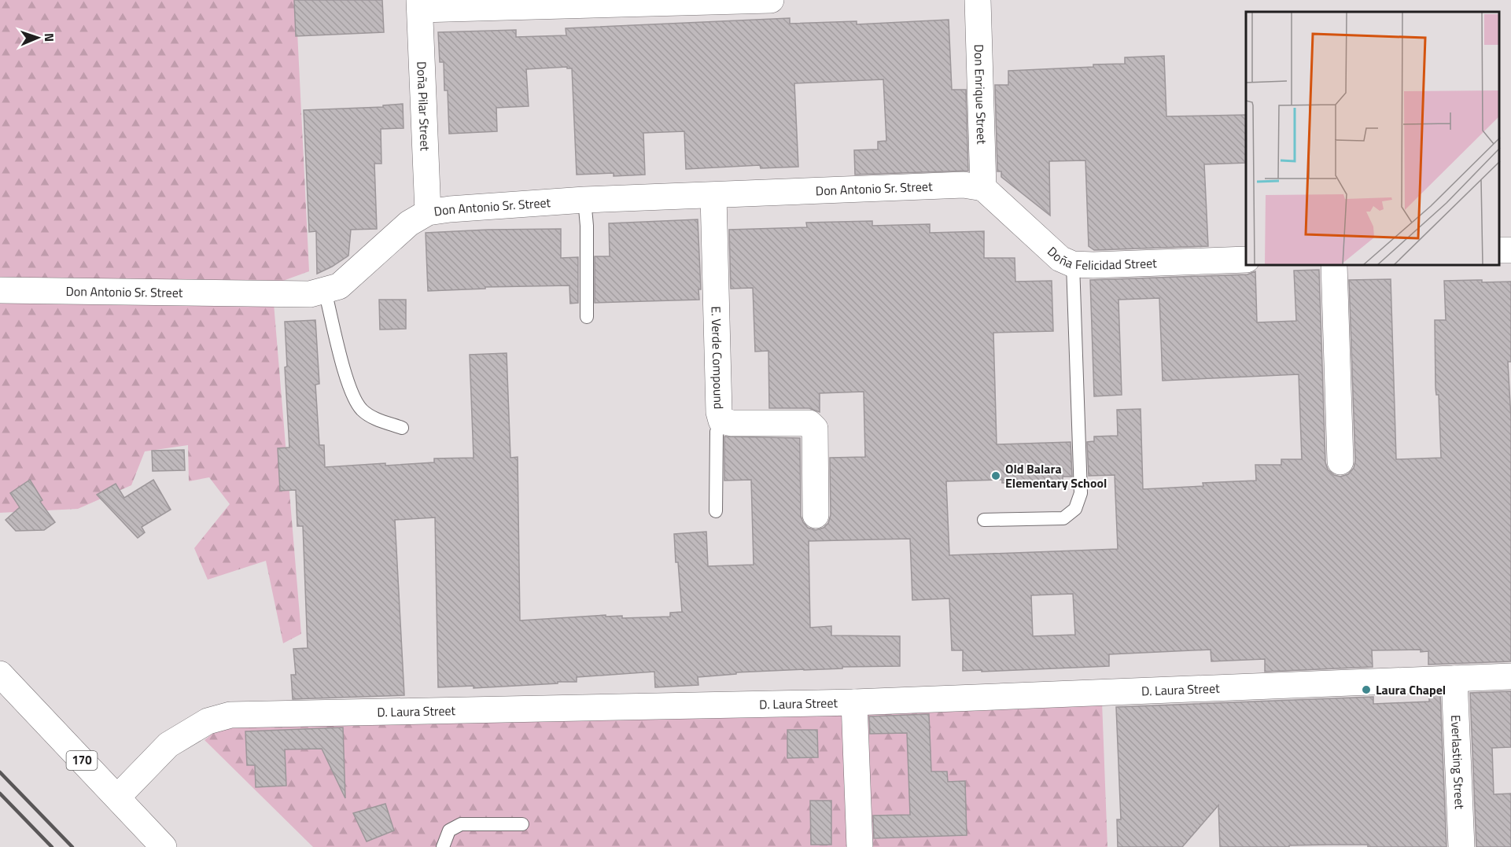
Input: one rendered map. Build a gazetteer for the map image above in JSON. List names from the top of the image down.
{
  "streets": {
    "street": [
      "Don Enrique Street",
      "Doña Pilar Street",
      "Don Antonio Sr. Street",
      "Doña Felicidad Street",
      "E. Verde Compound",
      "D. Laura Street",
      "170",
      "Everlasting Street"
    ]
  },
  "crossings": [
    ["Don Enrique Street", "Don Antonio Sr. Street"],
    ["Don Enrique Street", "Doña Felicidad Street"],
    ["Doña Pilar Street", "Don Antonio Sr. Street"],
    ["Don Antonio Sr. Street", "Doña Felicidad Street"],
    ["Don Antonio Sr. Street", "E. Verde Compound"],
    ["D. Laura Street", "170"],
    ["D. Laura Street", "Everlasting Street"]
  ],
  "places": ["Old Balara Elementary School", "Laura Chapel"],
  "north": "right"
}
